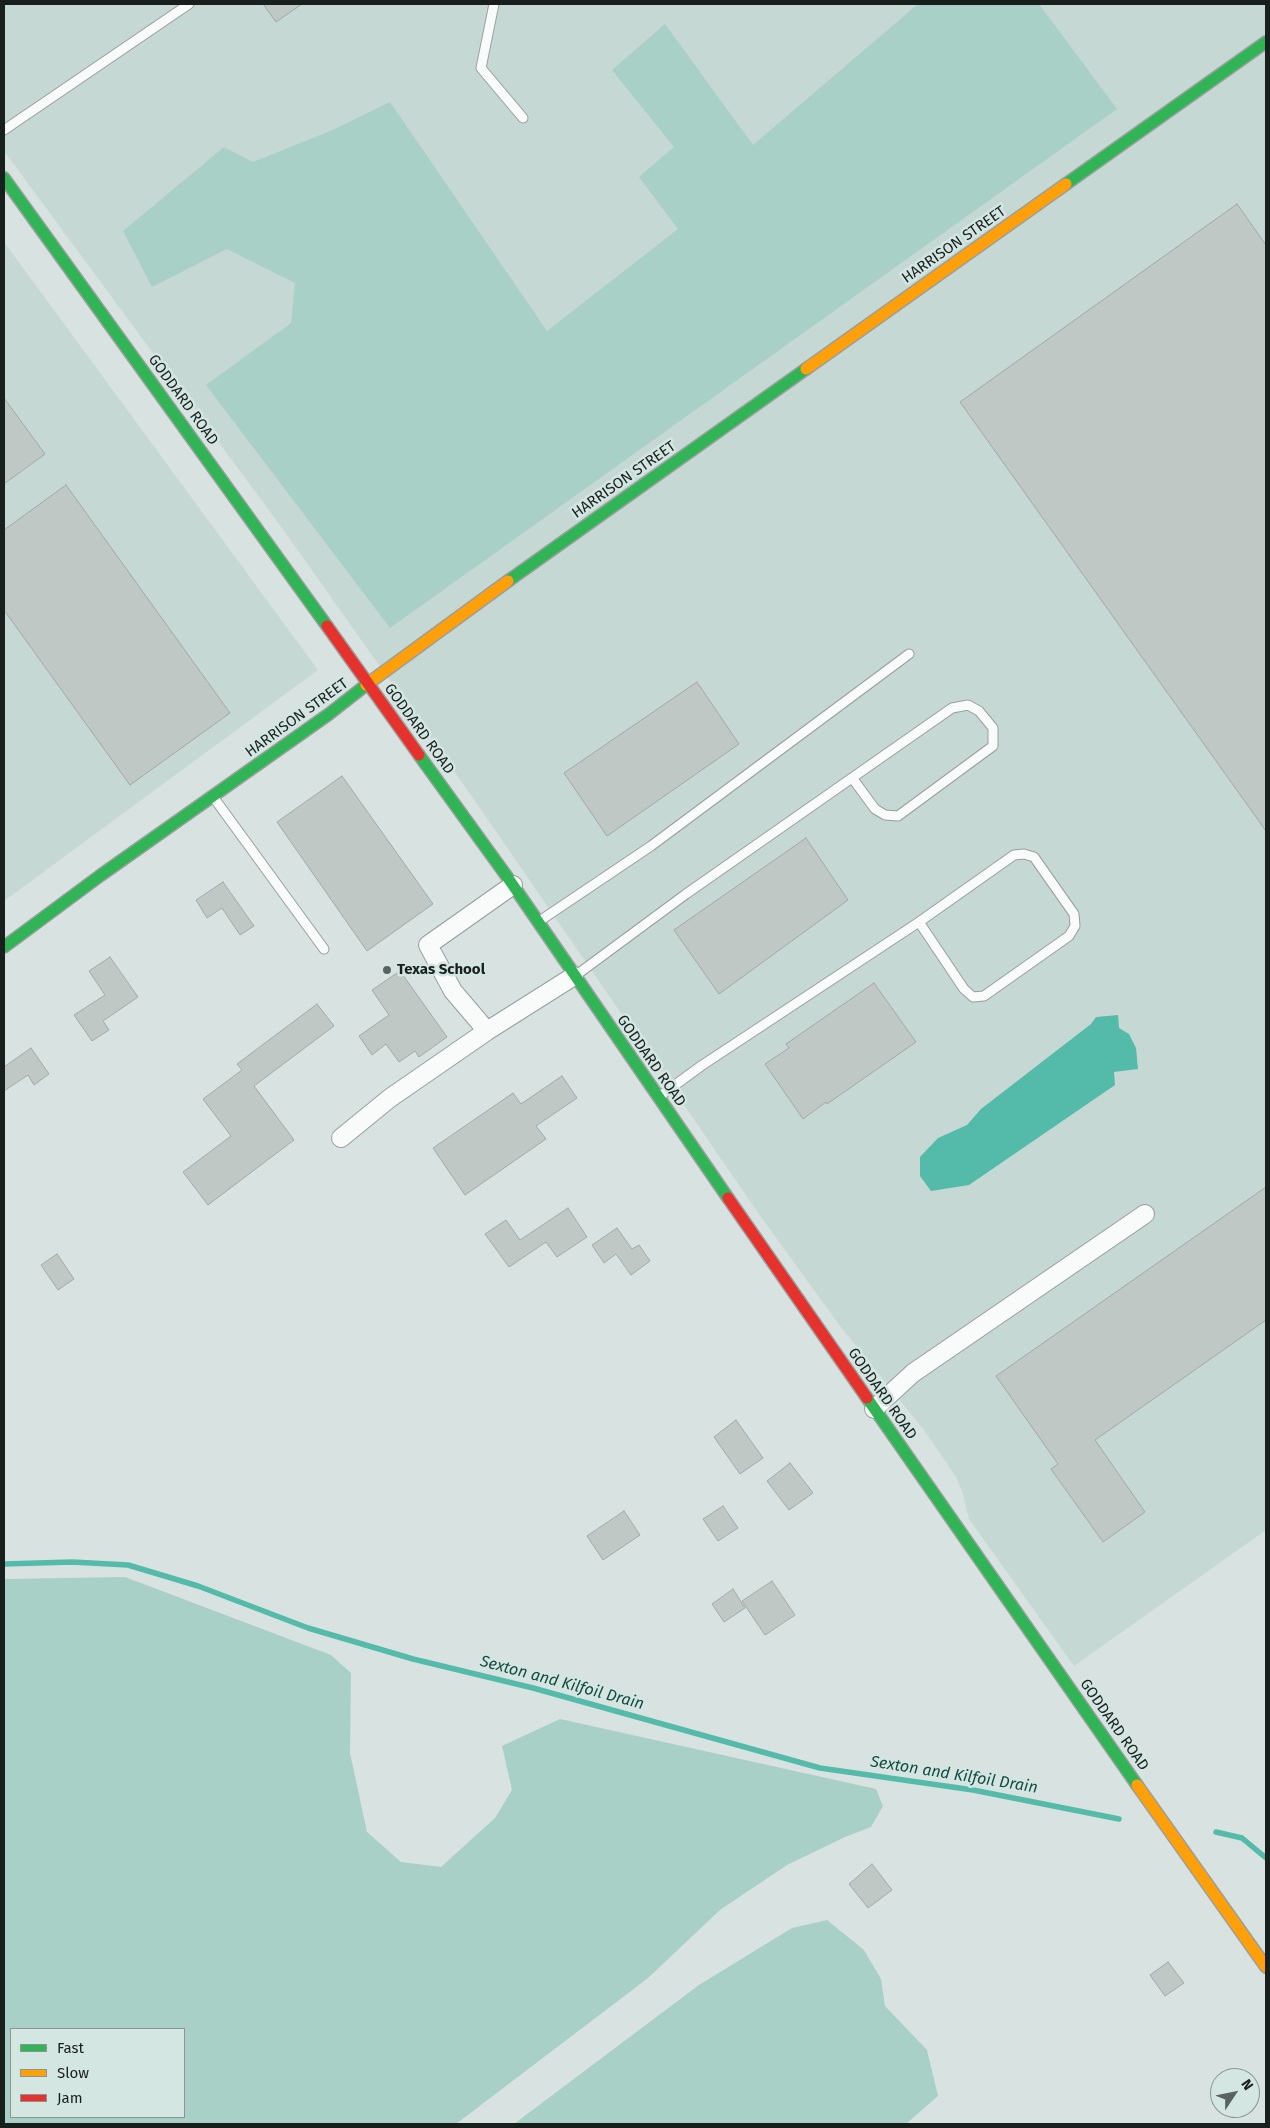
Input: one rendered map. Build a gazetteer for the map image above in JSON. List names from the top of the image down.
{
  "streets": {
    "main road": ["HARRISON STREET", "GODDARD ROAD"]
  },
  "crossings": [
    ["HARRISON STREET", "GODDARD ROAD"]
  ],
  "water": ["Sexton and Kilfoil Drain"],
  "places": ["Texas School"],
  "legend": ["Fast", "Slow", "Jam"],
  "north": "top right"
}
